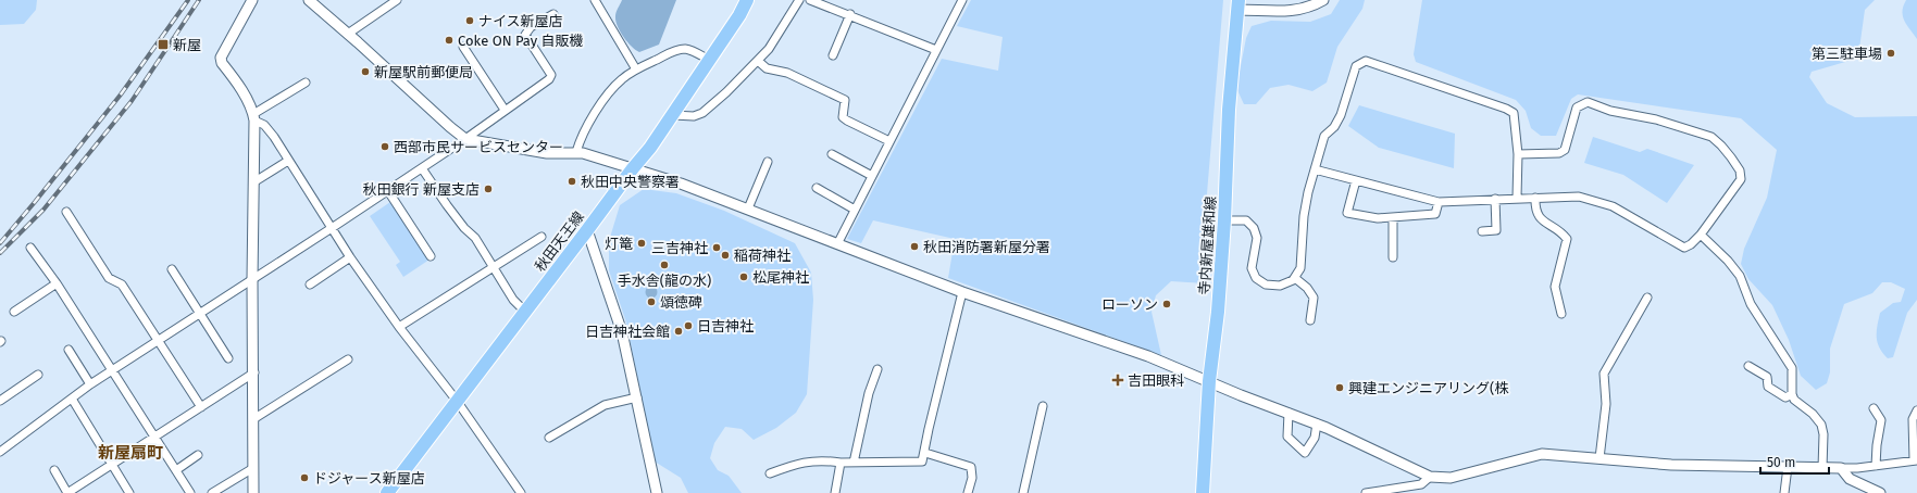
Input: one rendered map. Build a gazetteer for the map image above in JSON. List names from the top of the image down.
{
  "streets": {
    "main road": ["秋田天王線", "寺内新屋雄和線"]
  },
  "districts": ["新屋扇町"],
  "places": {
    "other": [
      "ナイス新屋店",
      "Coke ON Pay 自販機",
      "第三駐車場",
      "新屋駅前郵便局",
      "西部市民サービスセンター",
      "秋田中央警察署",
      "秋田銀行 新屋支店",
      "灯篭",
      "秋田消防署新屋分署",
      "三吉神社",
      "稲荷神社",
      "手水舎(龍の水)",
      "松尾神社",
      "頌徳碑",
      "ローソン",
      "日吉神社",
      "日吉神社会館",
      "興建エンジニアリング(株",
      "ドジャース新屋店"
    ],
    "transit": ["新屋"],
    "health": ["吉田眼科"]
  },
  "scale_bar": "50 m"
}
